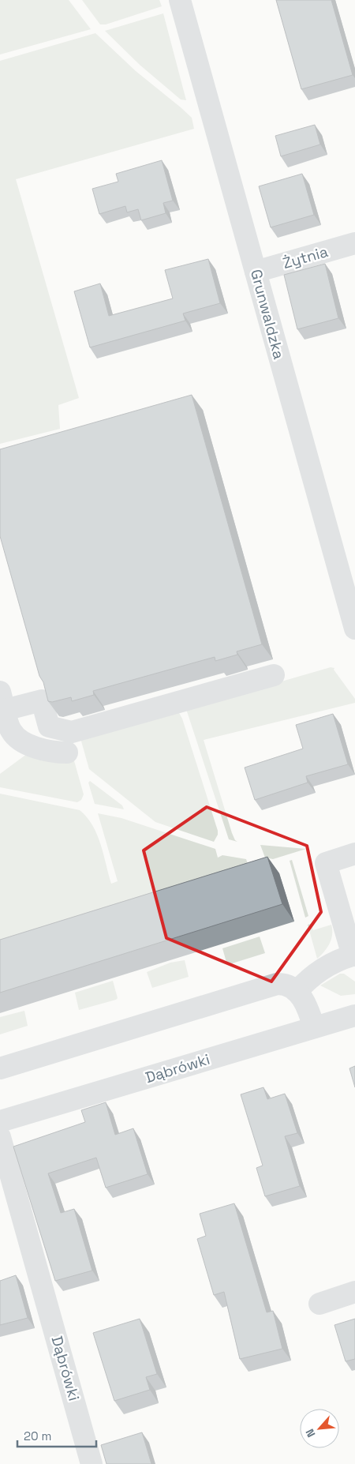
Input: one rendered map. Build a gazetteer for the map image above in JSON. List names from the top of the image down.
{
  "streets": {
    "street": ["Żytnia", "Grunwaldzka", "Dąbrówki"]
  },
  "crossings": [
    ["Żytnia", "Grunwaldzka"]
  ],
  "scale_bar": "20 m",
  "north": "bottom left"
}
